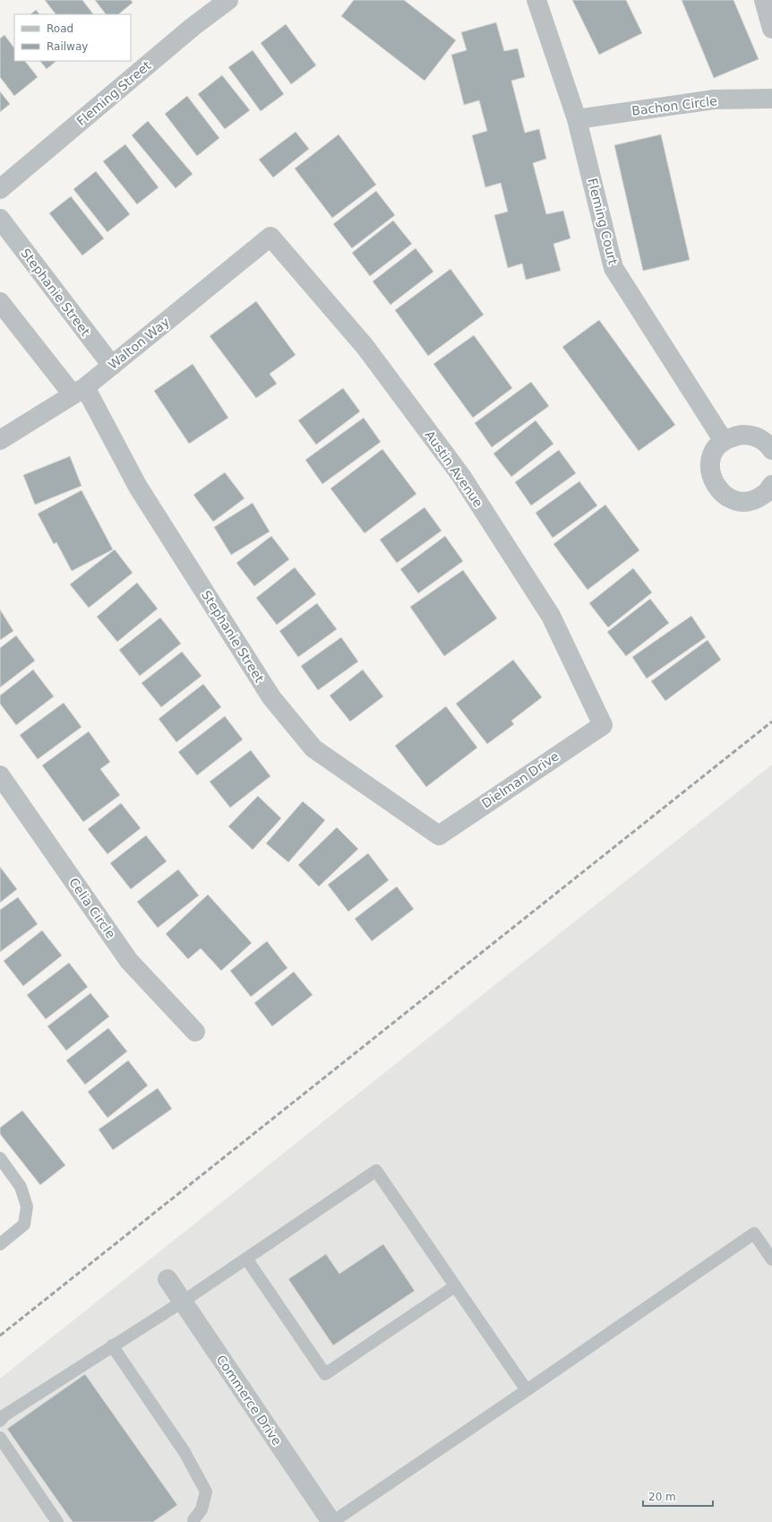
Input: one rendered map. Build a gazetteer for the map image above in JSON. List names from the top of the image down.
{
  "streets": {
    "street": [
      "Fleming Street",
      "Bachon Circle",
      "Fleming Court",
      "Stephanie Street",
      "Walton Way",
      "Austin Avenue",
      "Dielman Drive",
      "Celia Circle",
      "Commerce Drive"
    ]
  },
  "crossings": [
    ["Bachon Circle", "Fleming Court"],
    ["Stephanie Street", "Walton Way"],
    ["Stephanie Street", "Dielman Drive"],
    ["Walton Way", "Austin Avenue"],
    ["Austin Avenue", "Dielman Drive"]
  ],
  "legend": ["Road", "Railway"],
  "scale_bar": "20 m"
}
